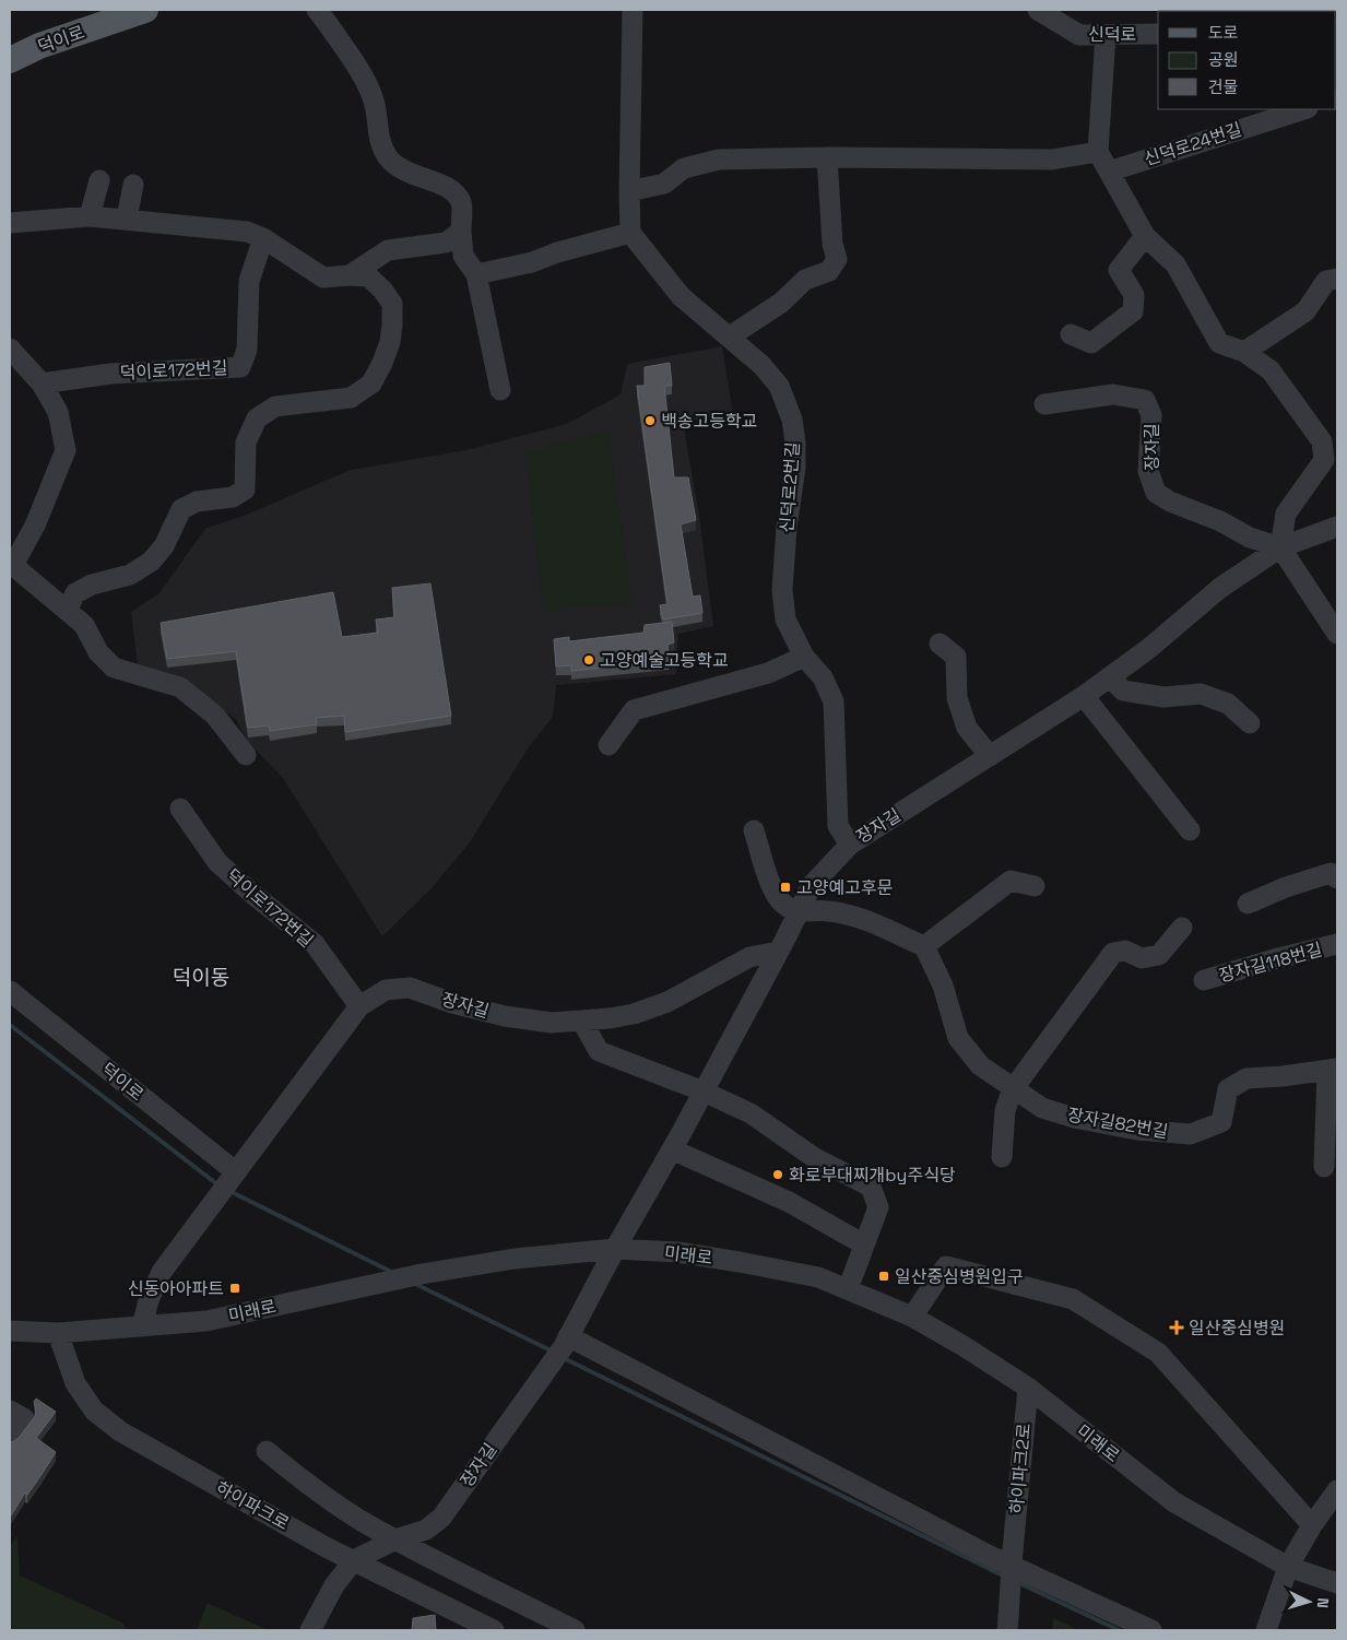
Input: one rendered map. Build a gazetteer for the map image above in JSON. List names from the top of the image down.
{
  "streets": {
    "main road": ["덕이로"],
    "street": [
      "신덕로",
      "신덕로24번길",
      "덕이로172번길",
      "장자길",
      "신덕로2번길",
      "장자길118번길",
      "장자길82번길",
      "미래로",
      "하이파크2로",
      "하이파크로"
    ]
  },
  "crossings": [
    ["덕이로", "장자길"],
    ["덕이로172번길", "장자길"],
    ["장자길", "신덕로2번길"],
    ["장자길", "미래로"],
    ["장자길", "하이파크로"],
    ["미래로", "하이파크2로"],
    ["미래로", "하이파크로"]
  ],
  "districts": ["덕이동"],
  "places": {
    "other": ["백송고등학교", "고양예술고등학교", "화로부대찌개by주식당"],
    "transit": ["고양예고후문", "일산중심병원입구", "신동아아파트"],
    "health": ["일산중심병원"]
  },
  "legend": ["도로", "공원", "건물"],
  "north": "right"
}
